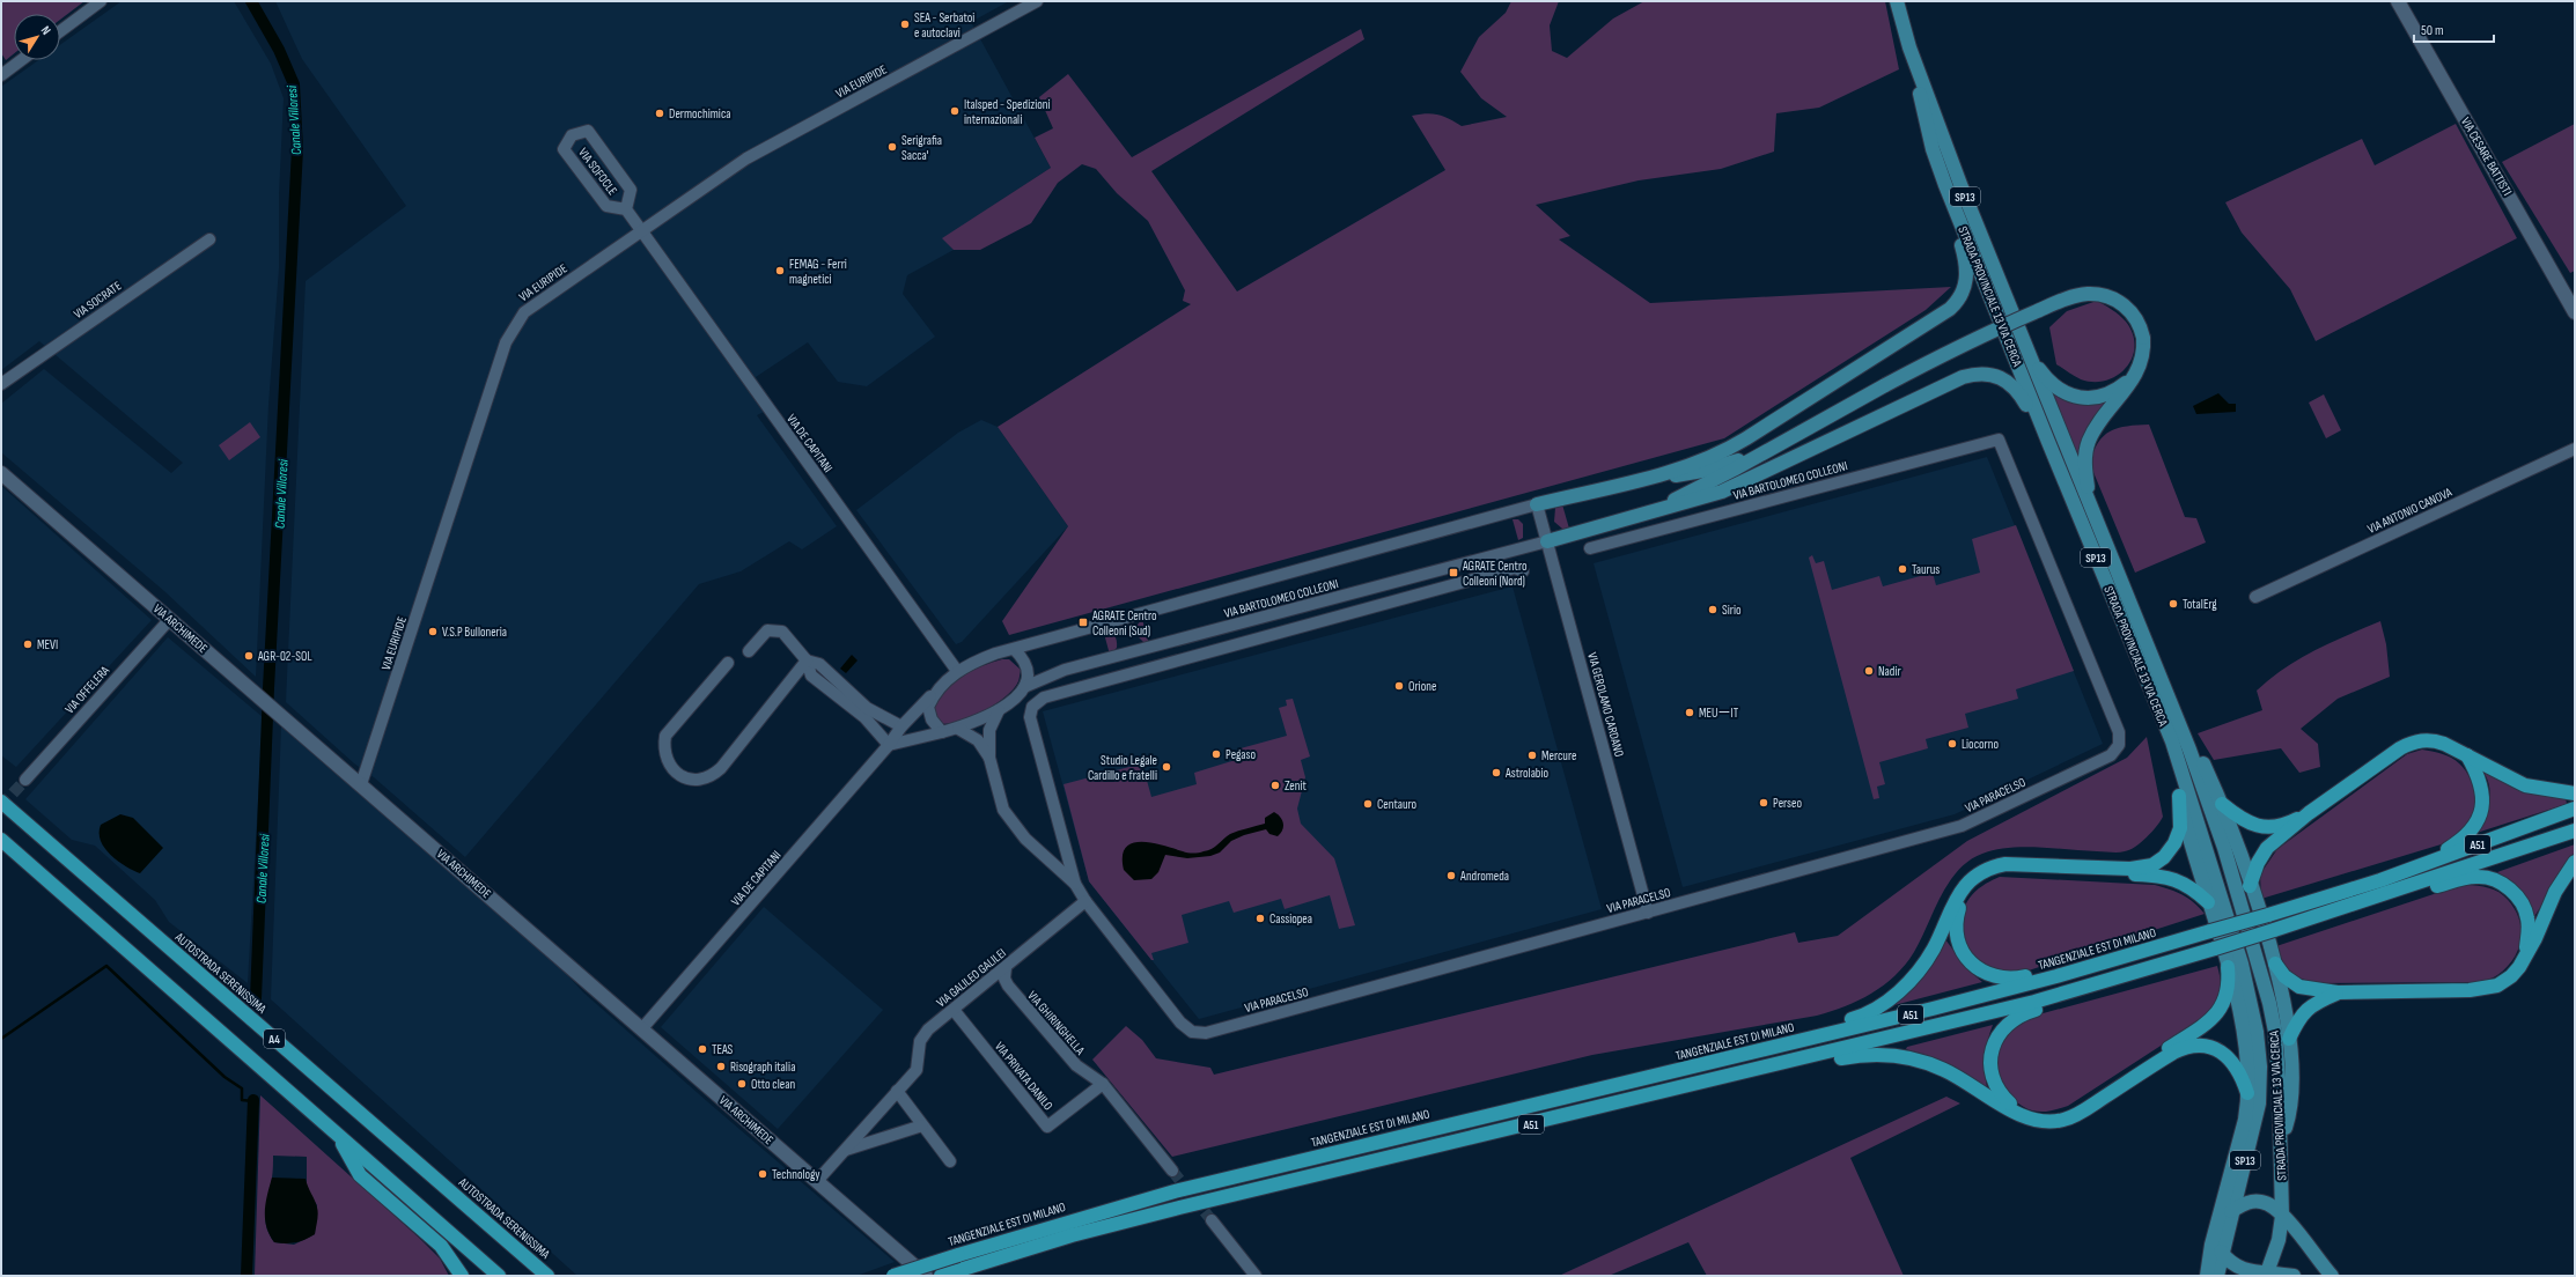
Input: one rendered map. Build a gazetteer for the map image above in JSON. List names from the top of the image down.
{
  "streets": {
    "highway": [
      "A51",
      "TANGENZIALE EST DI MILANO",
      "AUTOSTRADA SERENISSIMA",
      "A4"
    ],
    "main road": ["SP13", "STRADA PROVINCIALE 13 VIA CERCA"],
    "street": [
      "VIA EURIPIDE",
      "VIA CESARE BATTISTI",
      "VIA SOFOCLE",
      "VIA SOCRATE",
      "VIA DE CAPITANI",
      "VIA BARTOLOMEO COLLEONI",
      "VIA ANTONIO CANOVA",
      "VIA ARCHIMEDE",
      "VIA OFFELERA",
      "VIA GEROLAMO CARDANO",
      "VIA PARACELSO",
      "VIA GALILEO GALILEI",
      "VIA GHIRINGHELLA",
      "VIA PRIVATA DANILO"
    ]
  },
  "crossings": [
    ["VIA EURIPIDE", "VIA DE CAPITANI"],
    ["VIA EURIPIDE", "VIA ARCHIMEDE"],
    ["SP13", "STRADA PROVINCIALE 13 VIA CERCA"],
    ["VIA DE CAPITANI", "VIA BARTOLOMEO COLLEONI"],
    ["VIA DE CAPITANI", "VIA ARCHIMEDE"],
    ["VIA BARTOLOMEO COLLEONI", "VIA GEROLAMO CARDANO"],
    ["VIA BARTOLOMEO COLLEONI", "VIA PARACELSO"],
    ["VIA ARCHIMEDE", "VIA OFFELERA"],
    ["VIA ARCHIMEDE", "VIA GALILEO GALILEI"],
    ["VIA GEROLAMO CARDANO", "VIA PARACELSO"],
    ["VIA PARACELSO", "VIA GALILEO GALILEI"],
    ["VIA GALILEO GALILEI", "VIA GHIRINGHELLA"],
    ["VIA GALILEO GALILEI", "VIA PRIVATA DANILO"],
    ["VIA GHIRINGHELLA", "VIA PRIVATA DANILO"]
  ],
  "water": ["Canale Villoresi"],
  "places": {
    "other": [
      "SEA - Serbatoi e autoclavi",
      "Italsped - Spedizioni internazionali",
      "Dermochimica",
      "Serigrafia Sacca'",
      "FEMAG - Ferri magnetici",
      "Taurus",
      "TotalErg",
      "Sirio",
      "V.S.P Bulloneria",
      "MEVI",
      "AGR-02-SOL",
      "Nadir",
      "Orione",
      "MEUーIT",
      "Liocorno",
      "Pegaso",
      "Mercure",
      "Studio Legale Cardillo e fratelli",
      "Astrolabio",
      "Zenit",
      "Perseo",
      "Centauro",
      "Andromeda",
      "Cassiopea",
      "TEAS",
      "Risograph italia",
      "Otto clean",
      "Technology"
    ],
    "transit": ["AGRATE Centro Colleoni (Nord)", "AGRATE Centro Colleoni (Sud)"]
  },
  "scale_bar": "50 m",
  "north": "top right"
}
